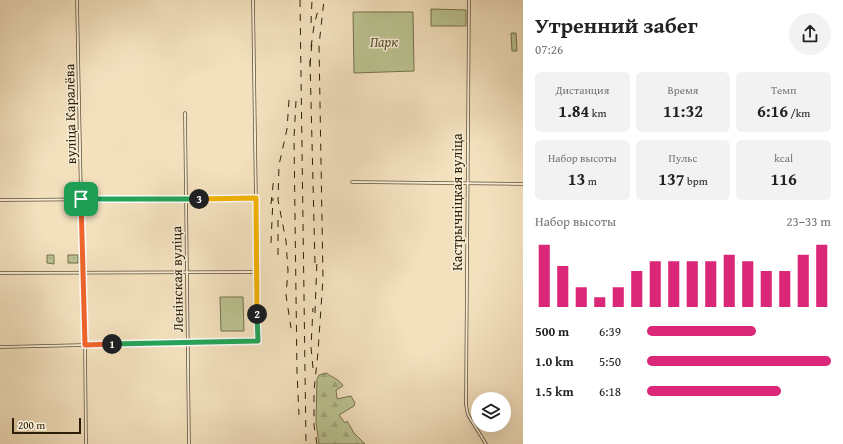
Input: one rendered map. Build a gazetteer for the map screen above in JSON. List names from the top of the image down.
{
  "streets": {
    "street": ["вуліца Каралёва", "Кастрычніцкая вуліца", "Ленінская вуліца"]
  },
  "parks": ["Парк"],
  "scale_bar": "200 m",
  "page": {
    "heading": ["Утренний забег", "07:26"],
    "stats": [
      ["Дистанция", "1.84 km"],
      ["Время", "11:32"],
      ["Темп", "6:16 /km"],
      ["Набор высоты", "13 m"],
      ["Пульс", "137 bpm"],
      ["kcal", "116"]
    ],
    "pins": ["3", "2", "1"],
    "chart": ["Набор высоты", "23–33 m"],
    "list": [
      {
        "name": "500 m",
        "note": "6:39"
      },
      {
        "name": "1.0 km",
        "note": "5:50"
      },
      {
        "name": "1.5 km",
        "note": "6:18"
      }
    ],
    "scale": "200 m"
  }
}
